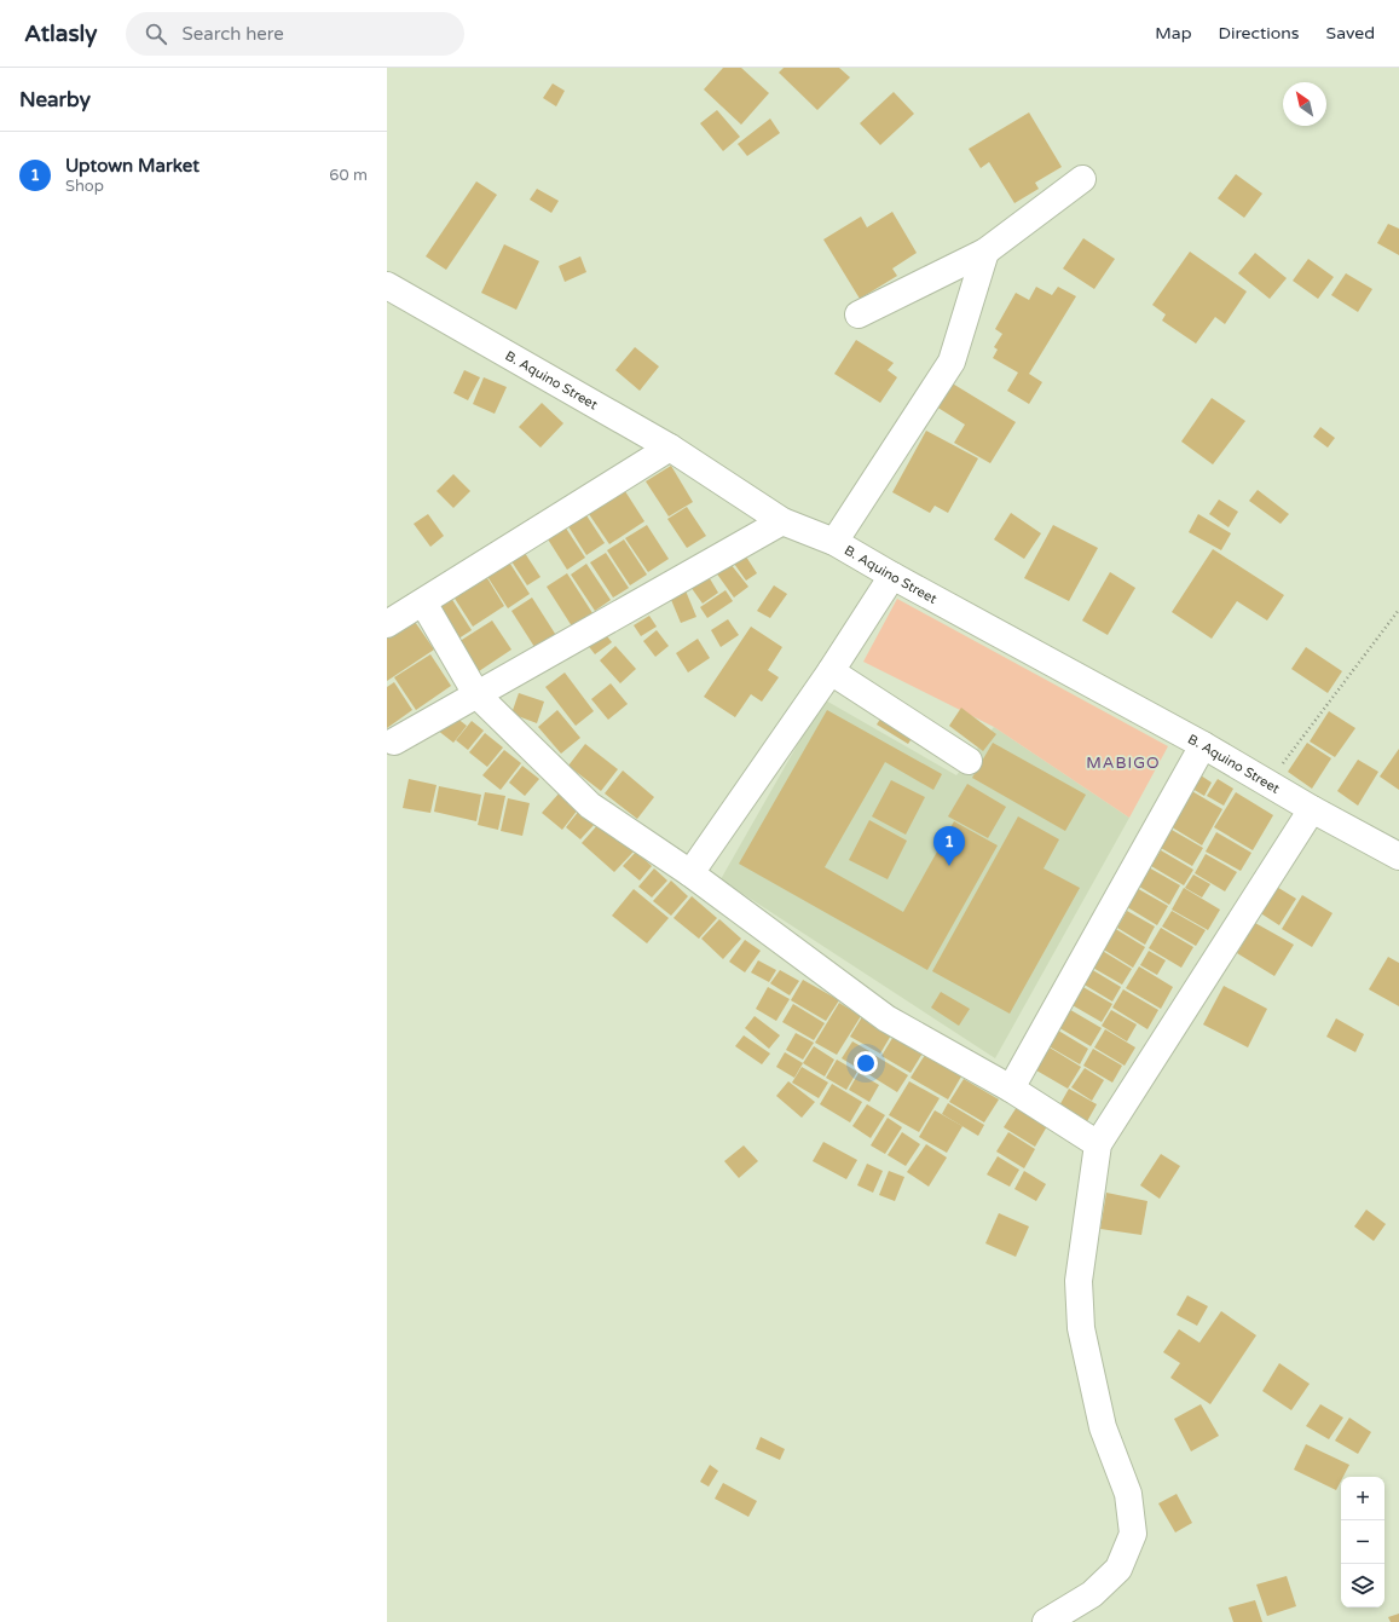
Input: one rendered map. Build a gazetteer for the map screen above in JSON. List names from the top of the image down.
{
  "streets": {
    "street": ["B. Aquino Street"]
  },
  "districts": ["MABIGO"],
  "north": "top left",
  "page": {
    "header": "Atlasly",
    "search": "Search here",
    "nav": ["Map", "Directions", "Saved"],
    "heading": "Nearby",
    "list": [
      {
        "mark": "1",
        "name": "Uptown Market",
        "note": "Shop",
        "value": "60 m"
      }
    ],
    "pins": "1",
    "map_buttons": ["+", "−"]
  }
}
